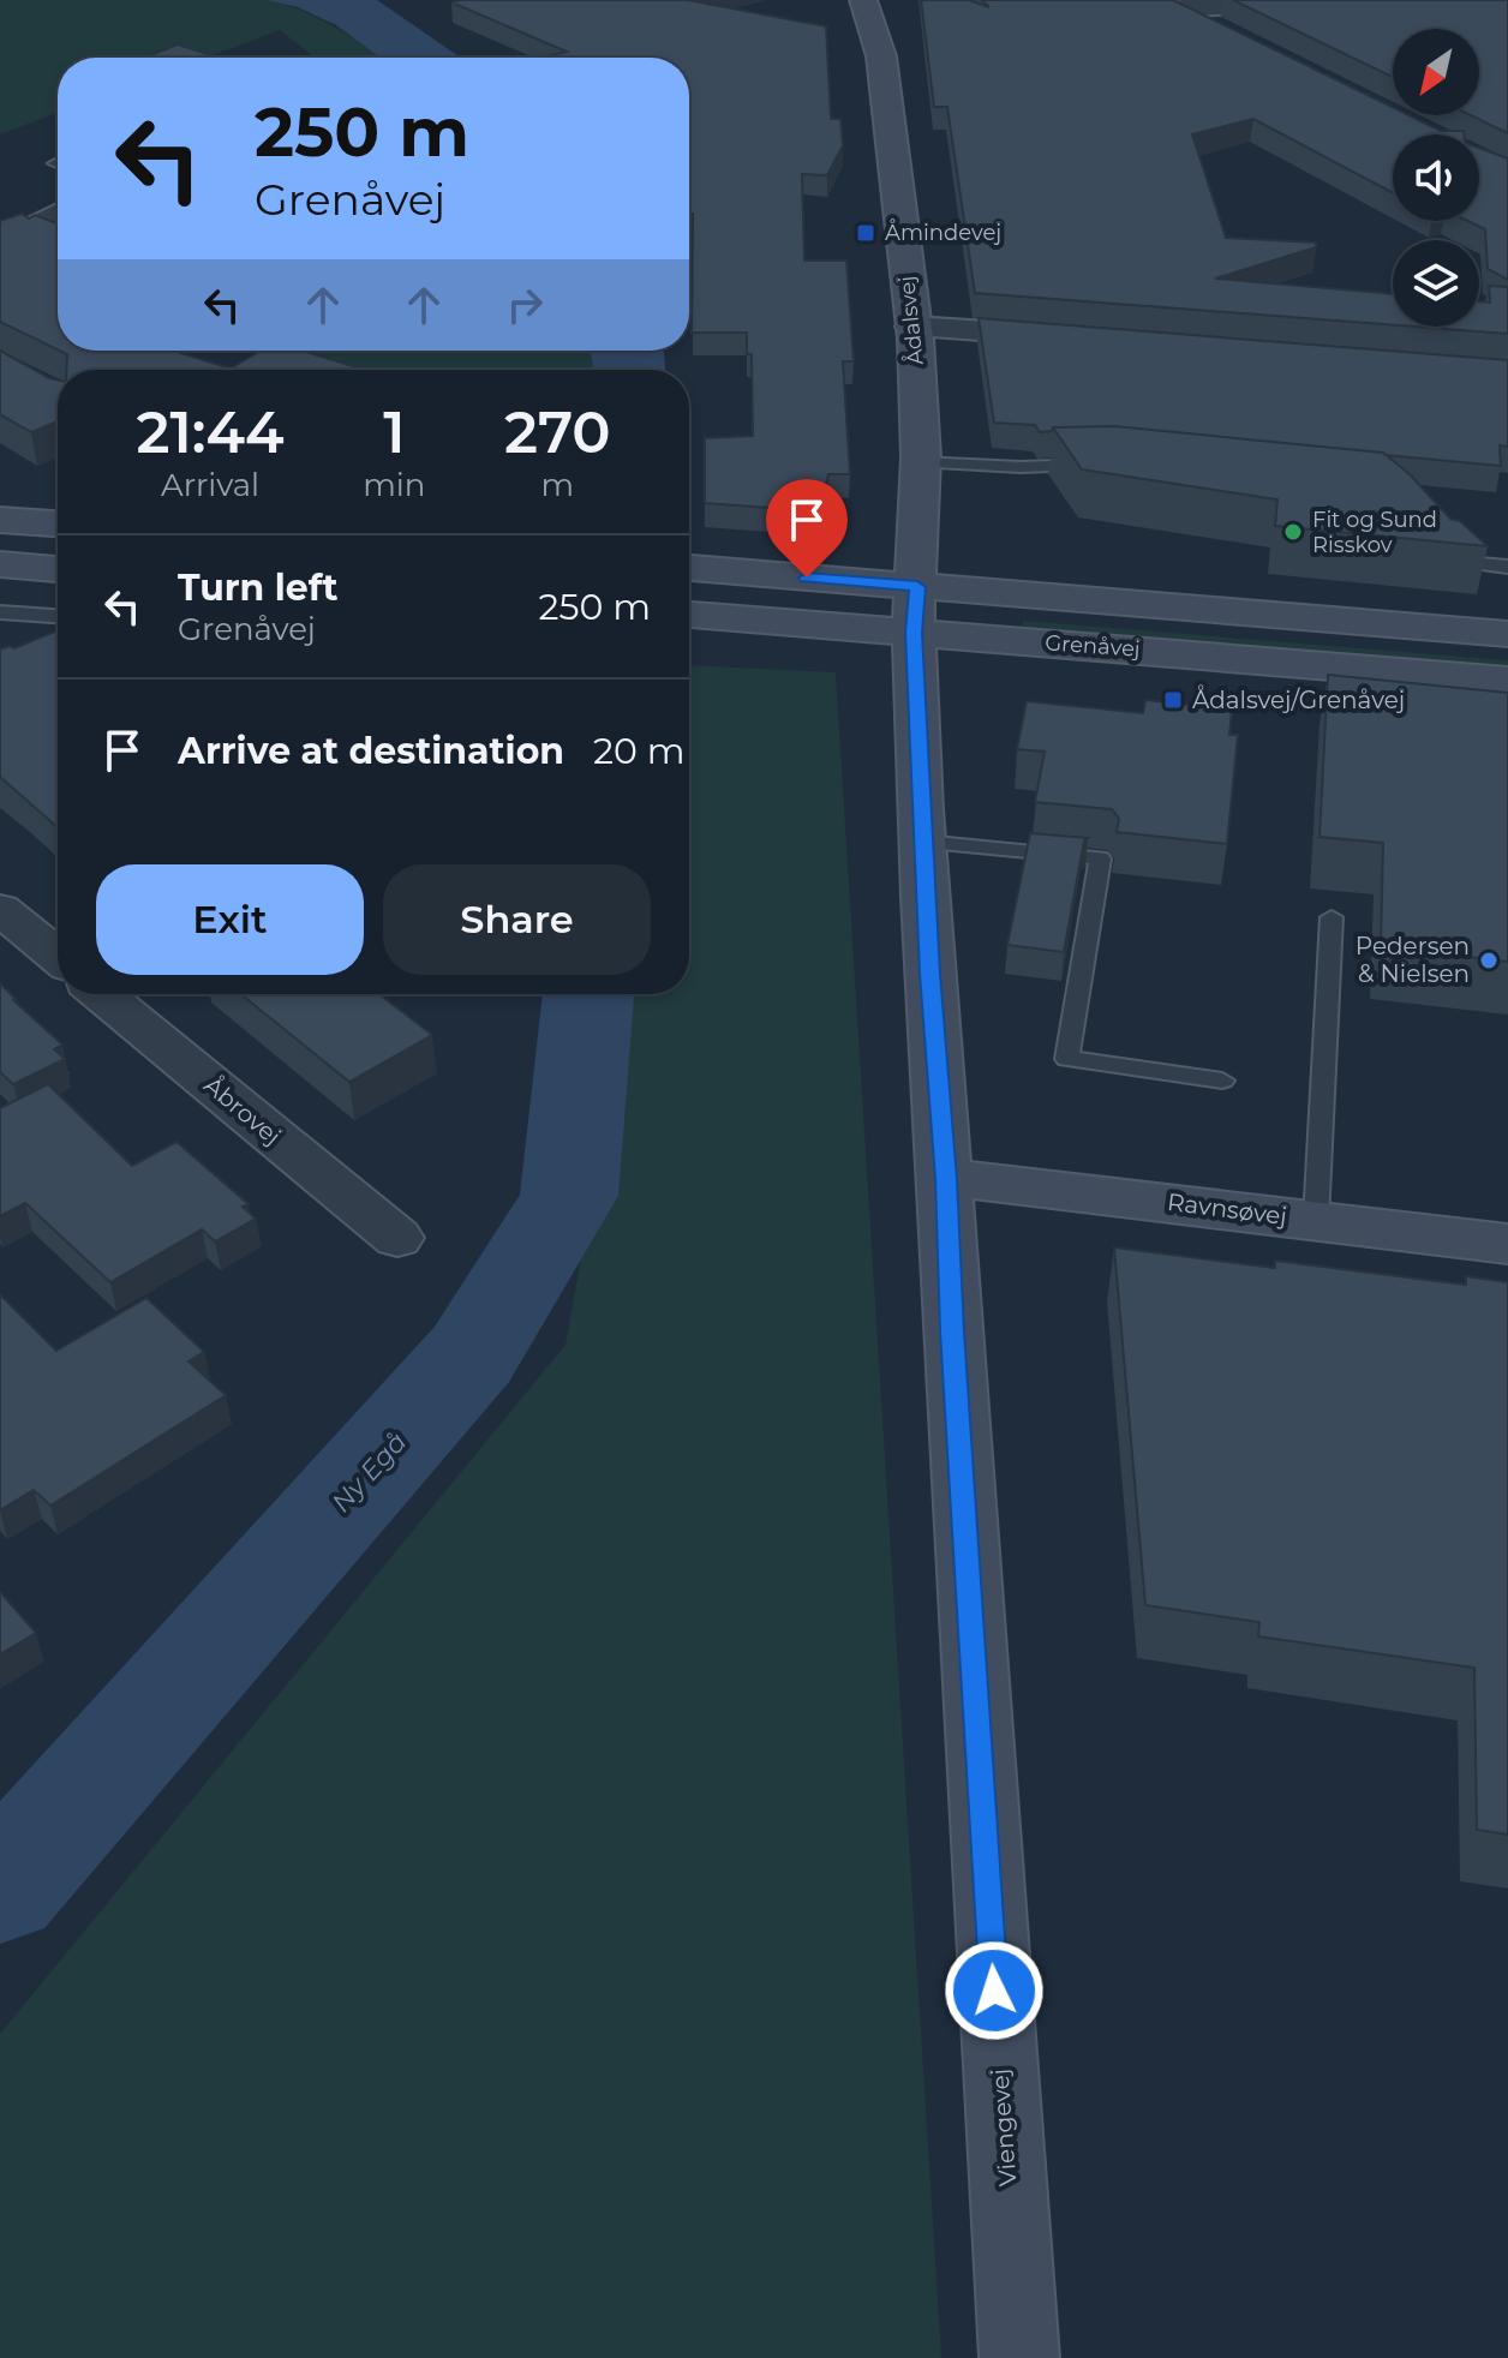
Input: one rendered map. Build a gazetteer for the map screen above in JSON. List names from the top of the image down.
{
  "streets": {
    "street": [
      "Ådalsvej",
      "Grenåvej",
      "Åbrovej",
      "Ravnsøvej",
      "Viengevej"
    ]
  },
  "crossings": [
    ["Ådalsvej", "Grenåvej"],
    ["Ådalsvej", "Viengevej"],
    ["Grenåvej", "Viengevej"],
    ["Ravnsøvej", "Viengevej"]
  ],
  "water": ["Ny Egå"],
  "places": {
    "transit": ["Åmindevej", "Ådalsvej/Grenåvej"],
    "other": ["Fit og Sund Risskov", "Pedersen & Nielsen"]
  },
  "north": "bottom left",
  "page": {
    "turn": ["250 m", "Grenåvej"],
    "eta": [
      "21:44",
      "Arrival",
      "1",
      "min",
      "270",
      "m"
    ],
    "list": [
      {
        "name": "Turn left",
        "note": "Grenåvej",
        "value": "250 m"
      },
      {
        "name": "Arrive at destination",
        "value": "20 m"
      }
    ],
    "buttons": ["Exit", "Share"]
  }
}
